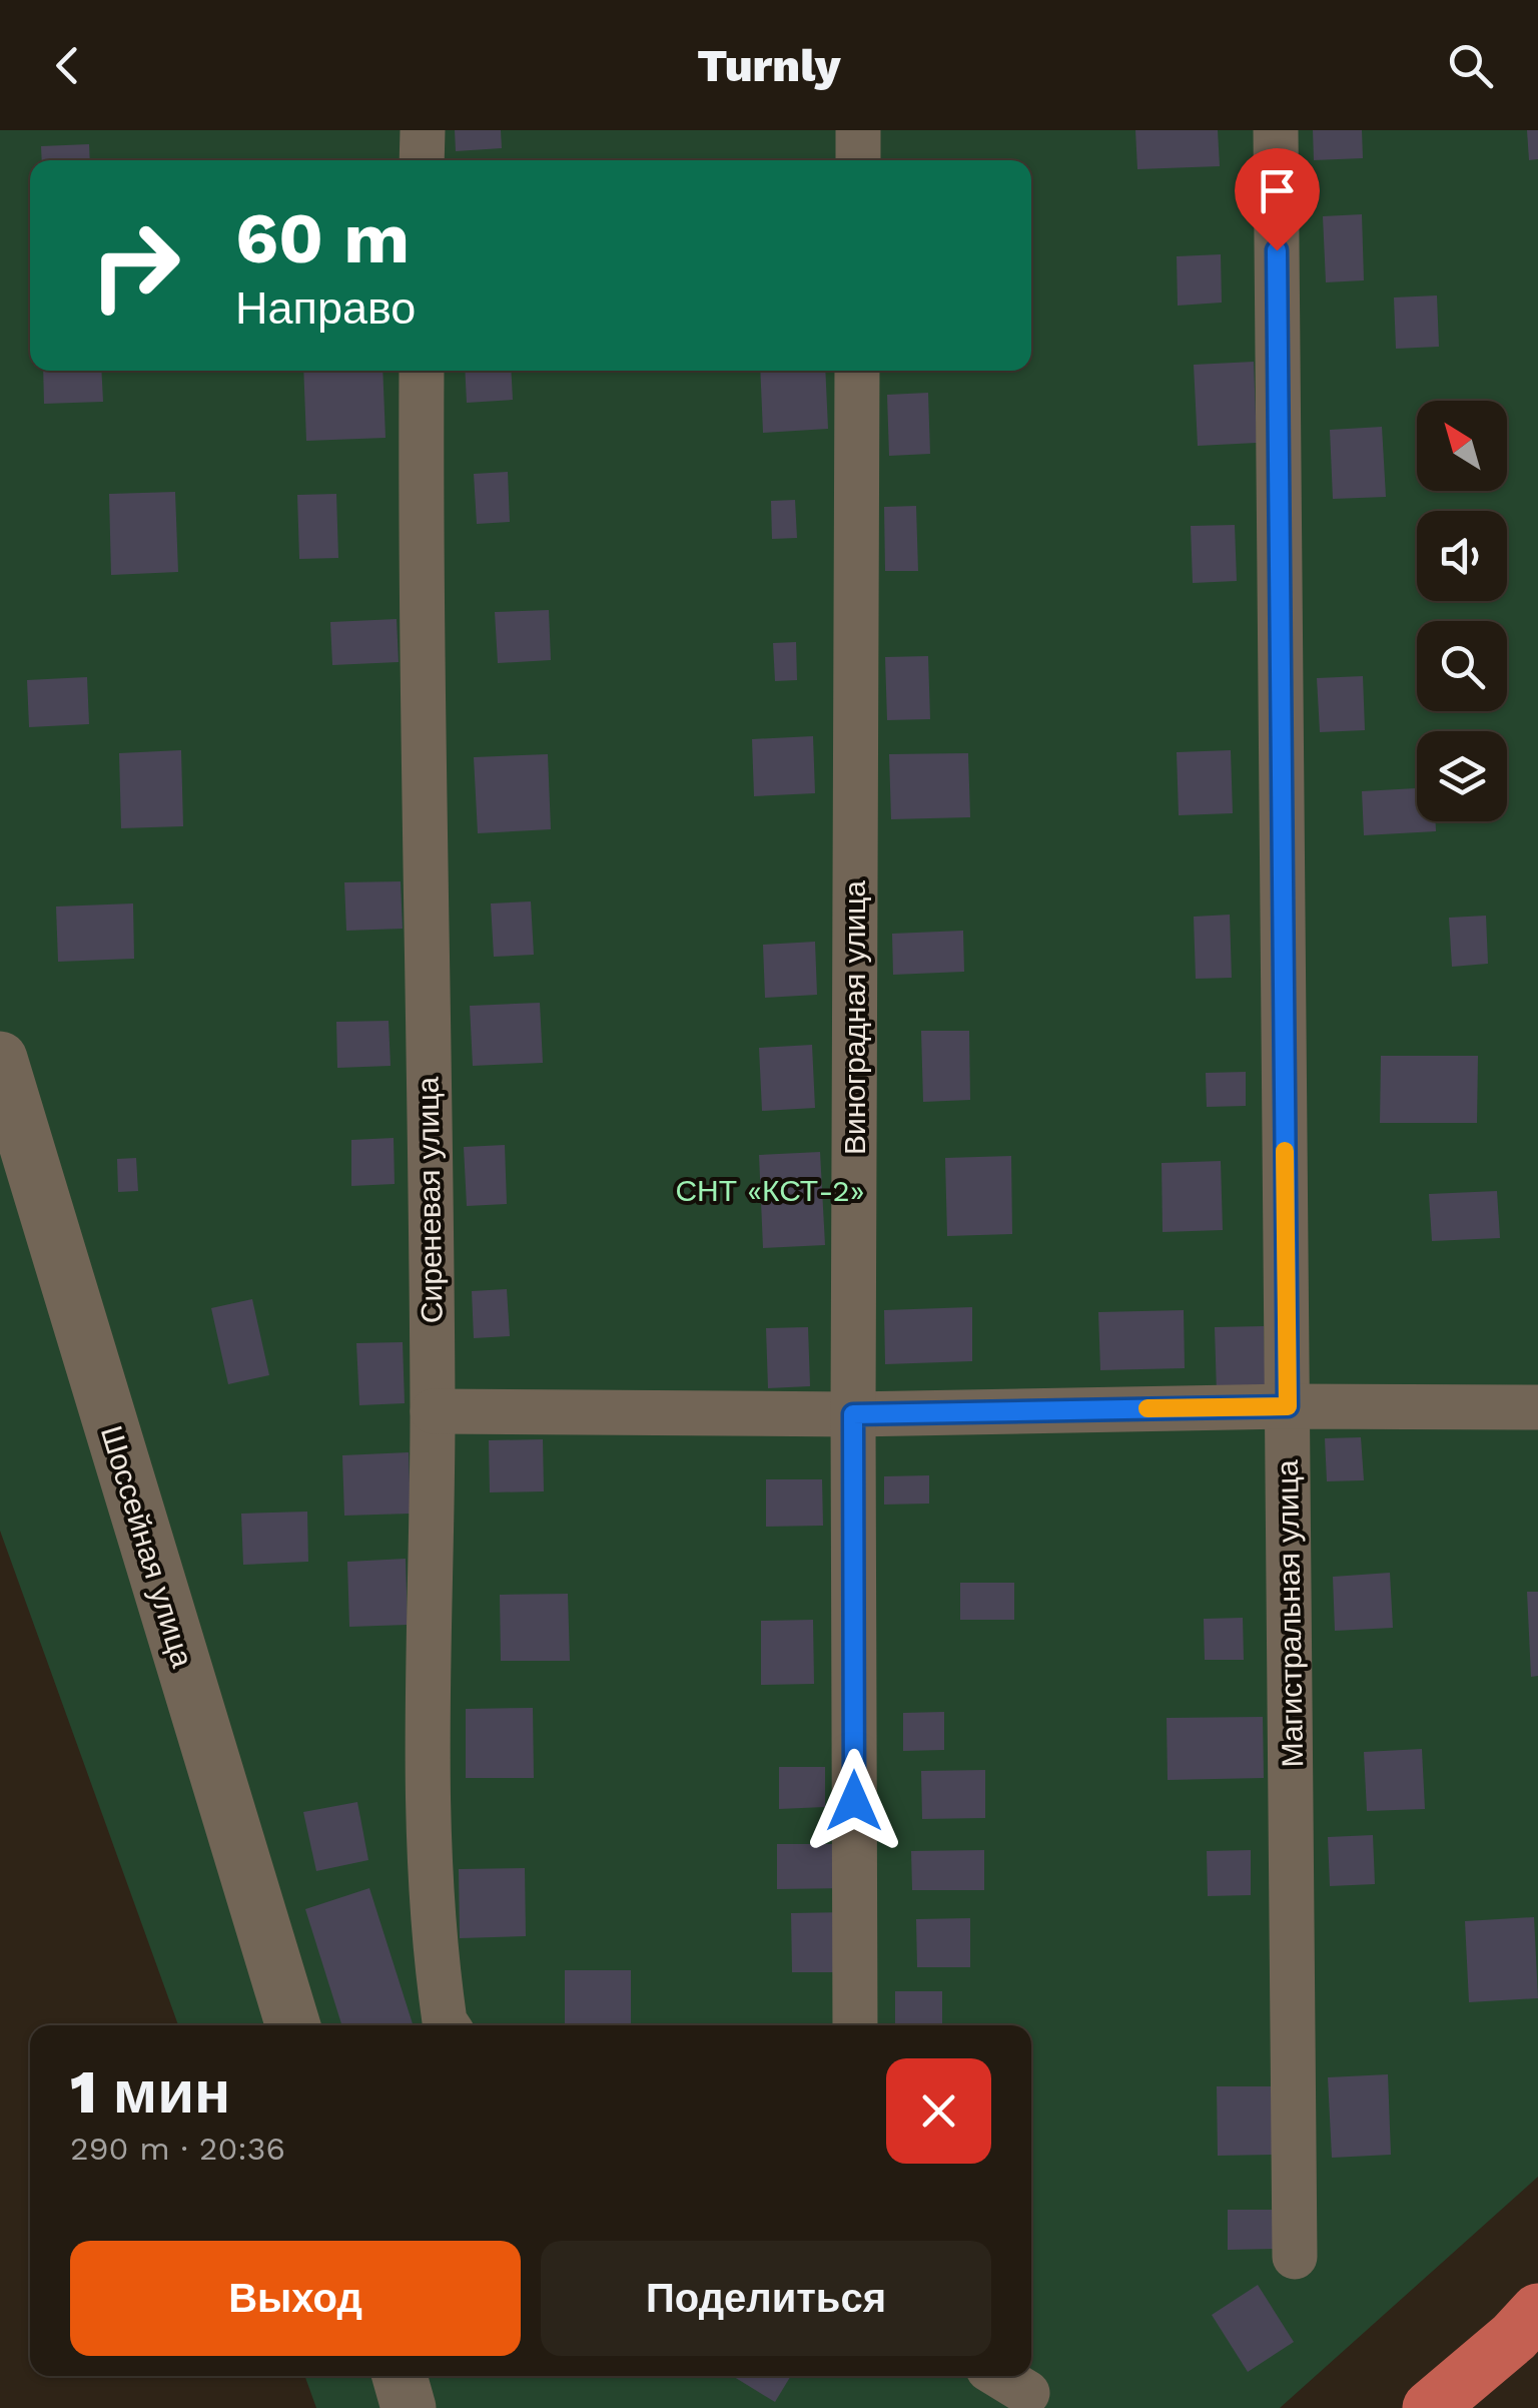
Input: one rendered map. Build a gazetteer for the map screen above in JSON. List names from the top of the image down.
{
  "streets": {
    "street": [
      "Виноградная улица",
      "Сиреневая улица",
      "Шоссейная улица",
      "Магистральная улица"
    ]
  },
  "parks": ["СНТ «КСТ-2»"],
  "north": "top left",
  "page": {
    "header": "Turnly",
    "turn": ["60 m", "Направо"],
    "heading": ["1 мин", "290 m · 20:36"],
    "buttons": ["Выход", "Поделиться"]
  }
}
